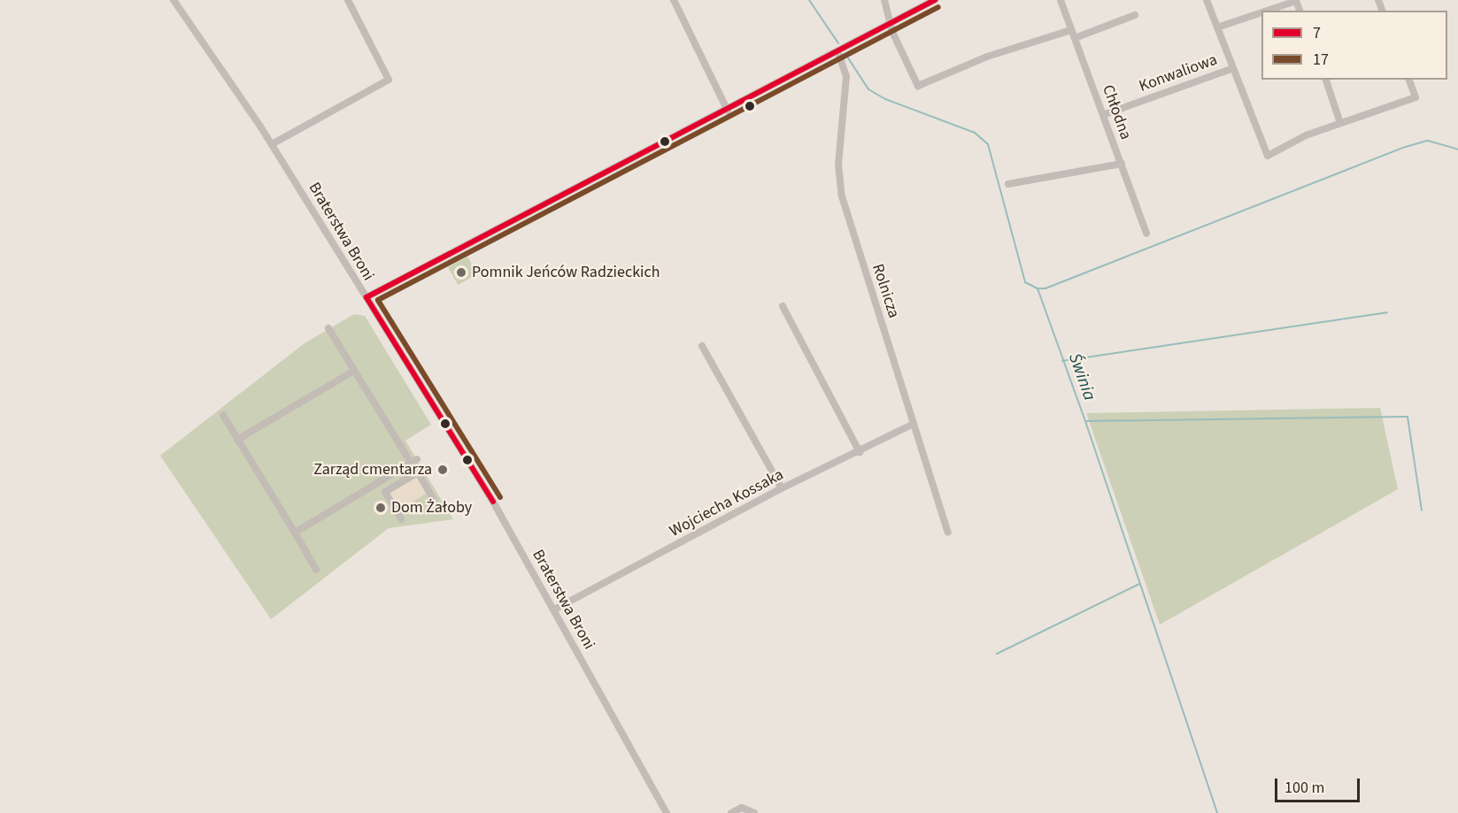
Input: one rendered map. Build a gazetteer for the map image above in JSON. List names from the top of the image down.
{
  "streets": {
    "street": [
      "Konwaliowa",
      "Chłodna",
      "Braterstwa Broni",
      "Rolnicza",
      "Wojciecha Kossaka"
    ]
  },
  "crossings": [
    ["Konwaliowa", "Chłodna"],
    ["Braterstwa Broni", "Wojciecha Kossaka"],
    ["Rolnicza", "Wojciecha Kossaka"]
  ],
  "water": ["Świnia"],
  "places": ["Pomnik Jeńców Radzieckich", "Zarząd cmentarza", "Dom Żałoby"],
  "lines": ["transit line 7", "transit line 17"],
  "legend": ["7", "17"],
  "scale_bar": "100 m"
}
